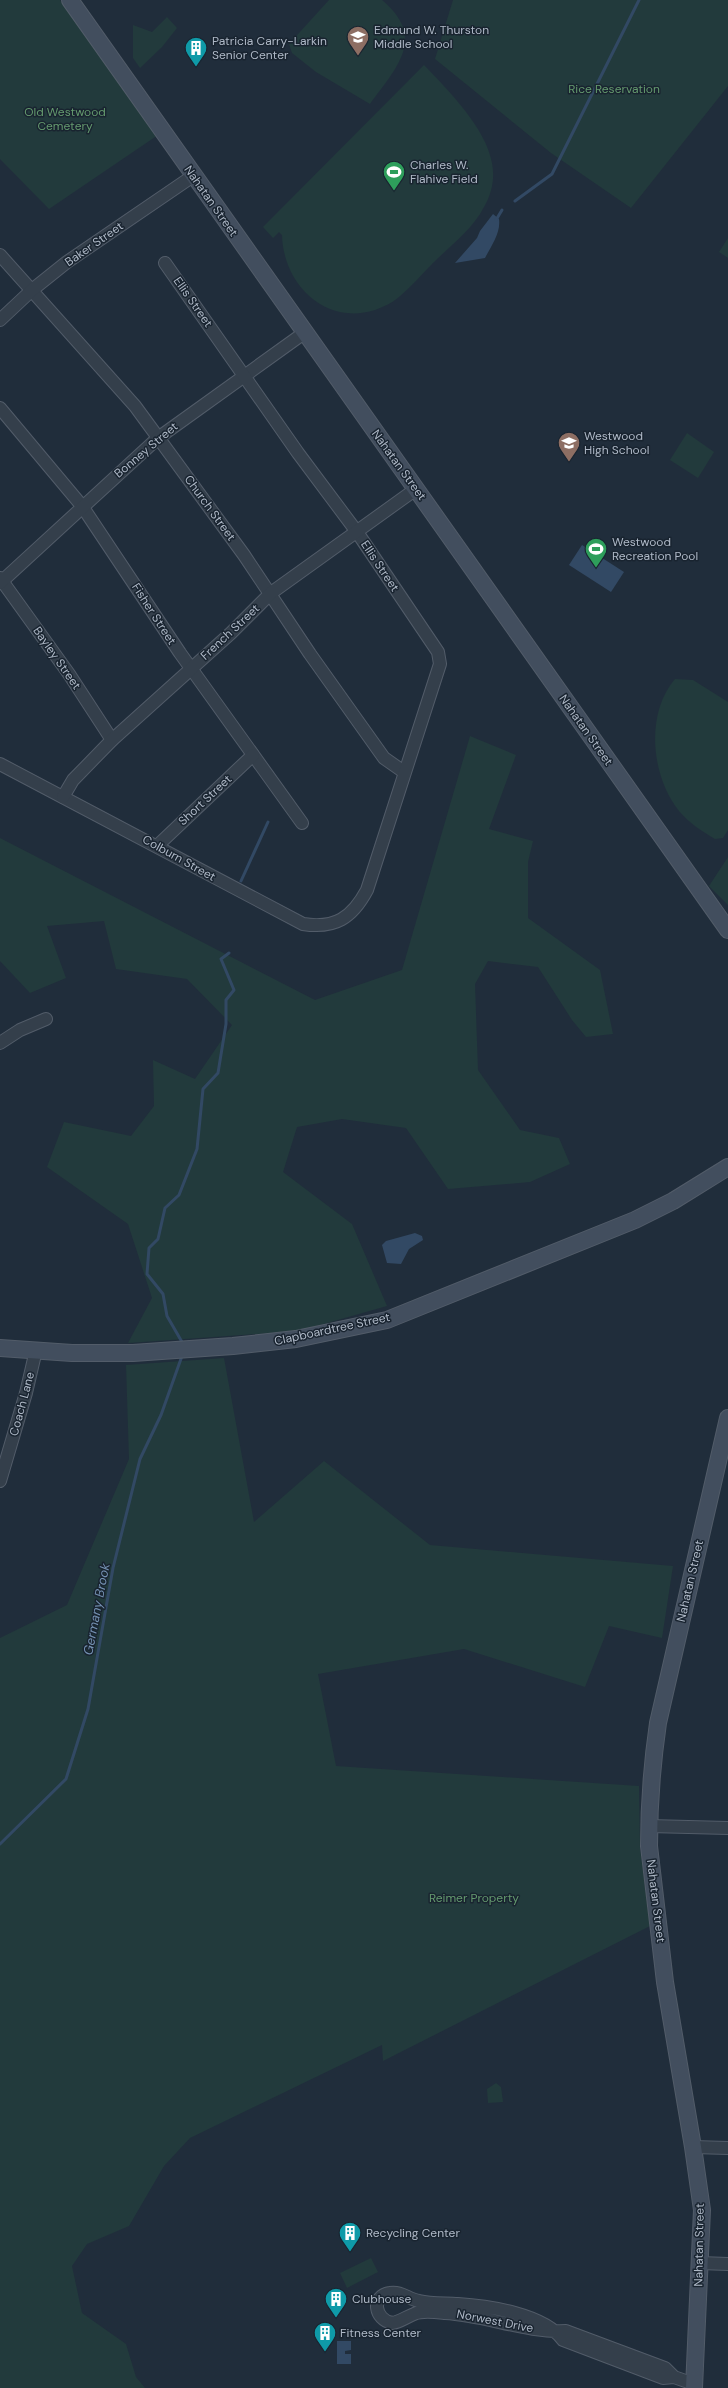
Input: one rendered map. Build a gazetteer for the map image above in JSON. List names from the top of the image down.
{
  "streets": {
    "main road": ["Nahatan Street", "Clapboardtree Street"],
    "street": [
      "Baker Street",
      "Ellis Street",
      "Bonney Street",
      "Church Street",
      "Fisher Street",
      "French Street",
      "Bayley Street",
      "Short Street",
      "Colburn Street",
      "Coach Lane",
      "Norwest Drive"
    ]
  },
  "crossings": [
    ["Nahatan Street", "Baker Street"],
    ["Nahatan Street", "Bonney Street"],
    ["Nahatan Street", "French Street"],
    ["Nahatan Street", "Norwest Drive"],
    ["Baker Street", "Church Street"],
    ["Ellis Street", "Bonney Street"],
    ["Ellis Street", "Church Street"],
    ["Ellis Street", "French Street"],
    ["Ellis Street", "Colburn Street"],
    ["Bonney Street", "Church Street"],
    ["Bonney Street", "Fisher Street"],
    ["Bonney Street", "Bayley Street"],
    ["Church Street", "French Street"],
    ["Fisher Street", "French Street"],
    ["Fisher Street", "Short Street"],
    ["French Street", "Bayley Street"],
    ["French Street", "Colburn Street"],
    ["Short Street", "Colburn Street"],
    ["Clapboardtree Street", "Coach Lane"]
  ],
  "water": ["Germany Brook"],
  "parks": ["Rice Reservation", "Old Westwood Cemetery", "Reimer Property"],
  "places": {
    "school or university": ["Edmund W. Thurston Middle School", "Westwood High School"],
    "building": [
      "Patricia Carry-Larkin Senior Center",
      "Recycling Center",
      "Clubhouse",
      "Fitness Center"
    ],
    "sports": ["Charles W. Flahive Field", "Westwood Recreation Pool"]
  }
}
